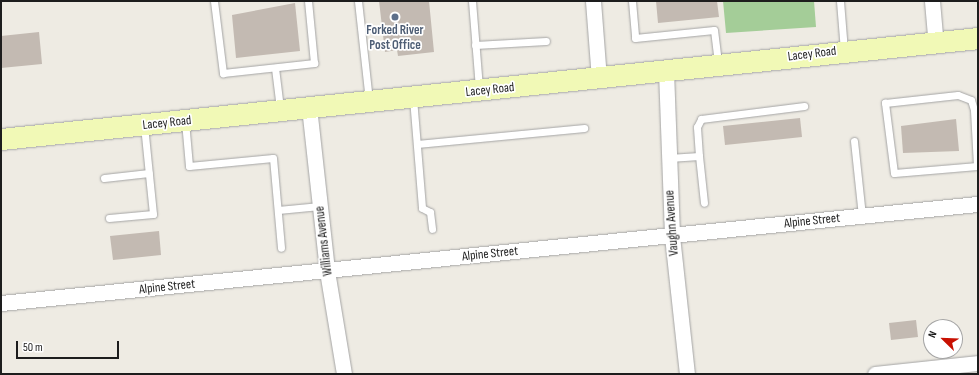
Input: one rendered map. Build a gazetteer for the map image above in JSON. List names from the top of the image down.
{
  "streets": {
    "main road": ["Lacey Road"],
    "street": ["Alpine Street", "Vaughn Avenue", "Williams Avenue"]
  },
  "crossings": [
    ["Lacey Road", "Vaughn Avenue"],
    ["Lacey Road", "Williams Avenue"],
    ["Alpine Street", "Vaughn Avenue"],
    ["Alpine Street", "Williams Avenue"]
  ],
  "places": ["Forked River Post Office"],
  "scale_bar": "50 m",
  "north": "top left"
}
